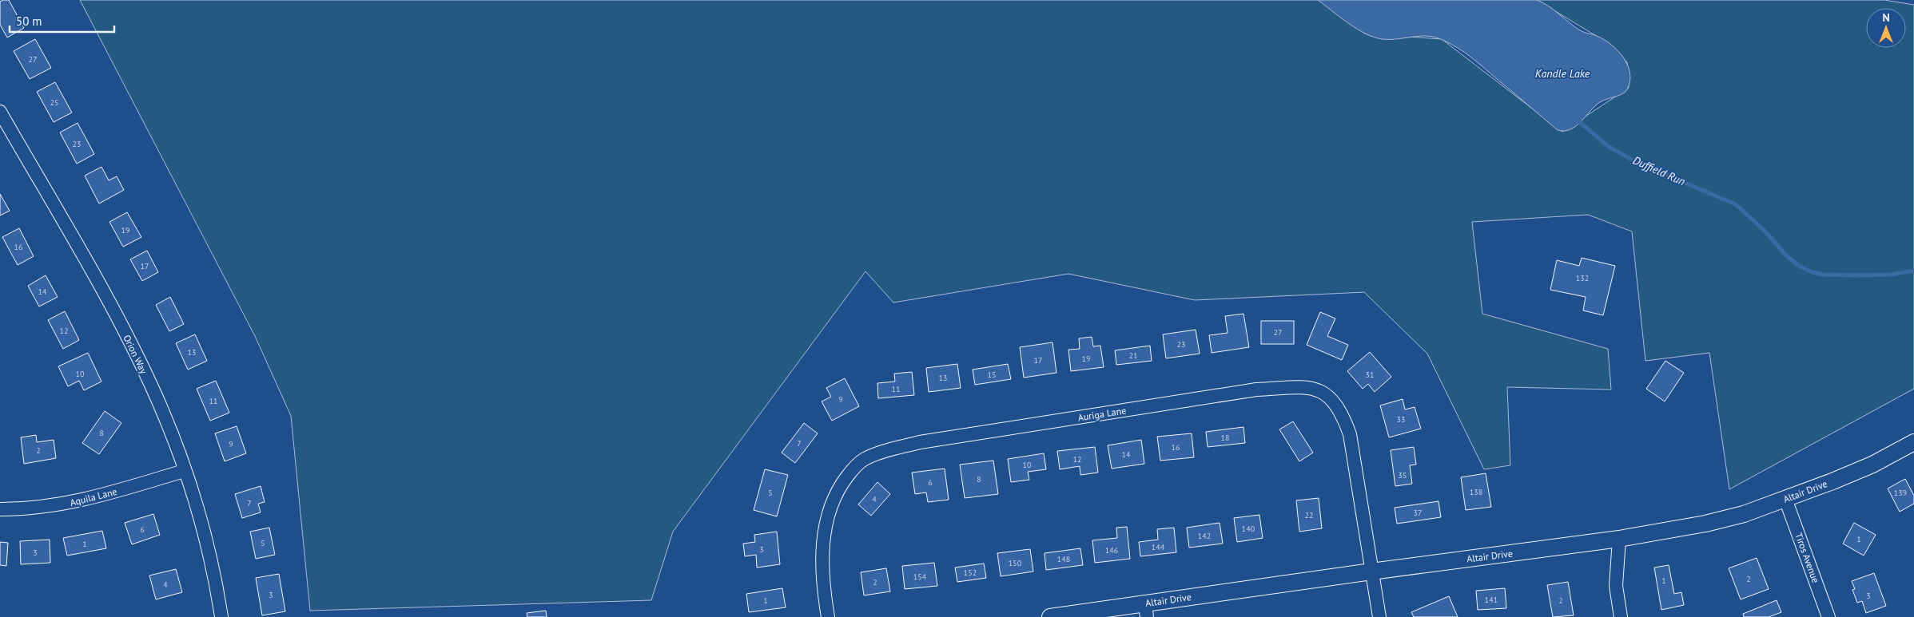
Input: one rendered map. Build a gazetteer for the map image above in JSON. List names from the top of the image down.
{
  "streets": {
    "street": [
      "Orion Way",
      "Auriga Lane",
      "Altair Drive",
      "Aquila Lane",
      "Tiros Avenue"
    ]
  },
  "crossings": [
    ["Orion Way", "Aquila Lane"],
    ["Auriga Lane", "Altair Drive"],
    ["Altair Drive", "Tiros Avenue"]
  ],
  "water": ["Kandle Lake", "Duffield Run"],
  "house_numbers": [
    "27",
    "25",
    "23",
    "19",
    "16",
    "17",
    "132",
    "14",
    "12",
    "27",
    "23",
    "13",
    "21",
    "19",
    "17",
    "10",
    "15",
    "31",
    "13",
    "11",
    "9",
    "11",
    "33",
    "8",
    "18",
    "7",
    "9",
    "16",
    "2",
    "14",
    "12",
    "10",
    "35",
    "8",
    "6",
    "138",
    "5",
    "139",
    "4",
    "7",
    "37",
    "22",
    "140",
    "6",
    "142",
    "1",
    "5",
    "1",
    "144",
    "3",
    "146",
    "3",
    "148",
    "150",
    "152",
    "154",
    "2",
    "1",
    "2",
    "4",
    "3",
    "3",
    "141",
    "1",
    "2"
  ],
  "scale_bar": "50 m",
  "north": "top"
}
